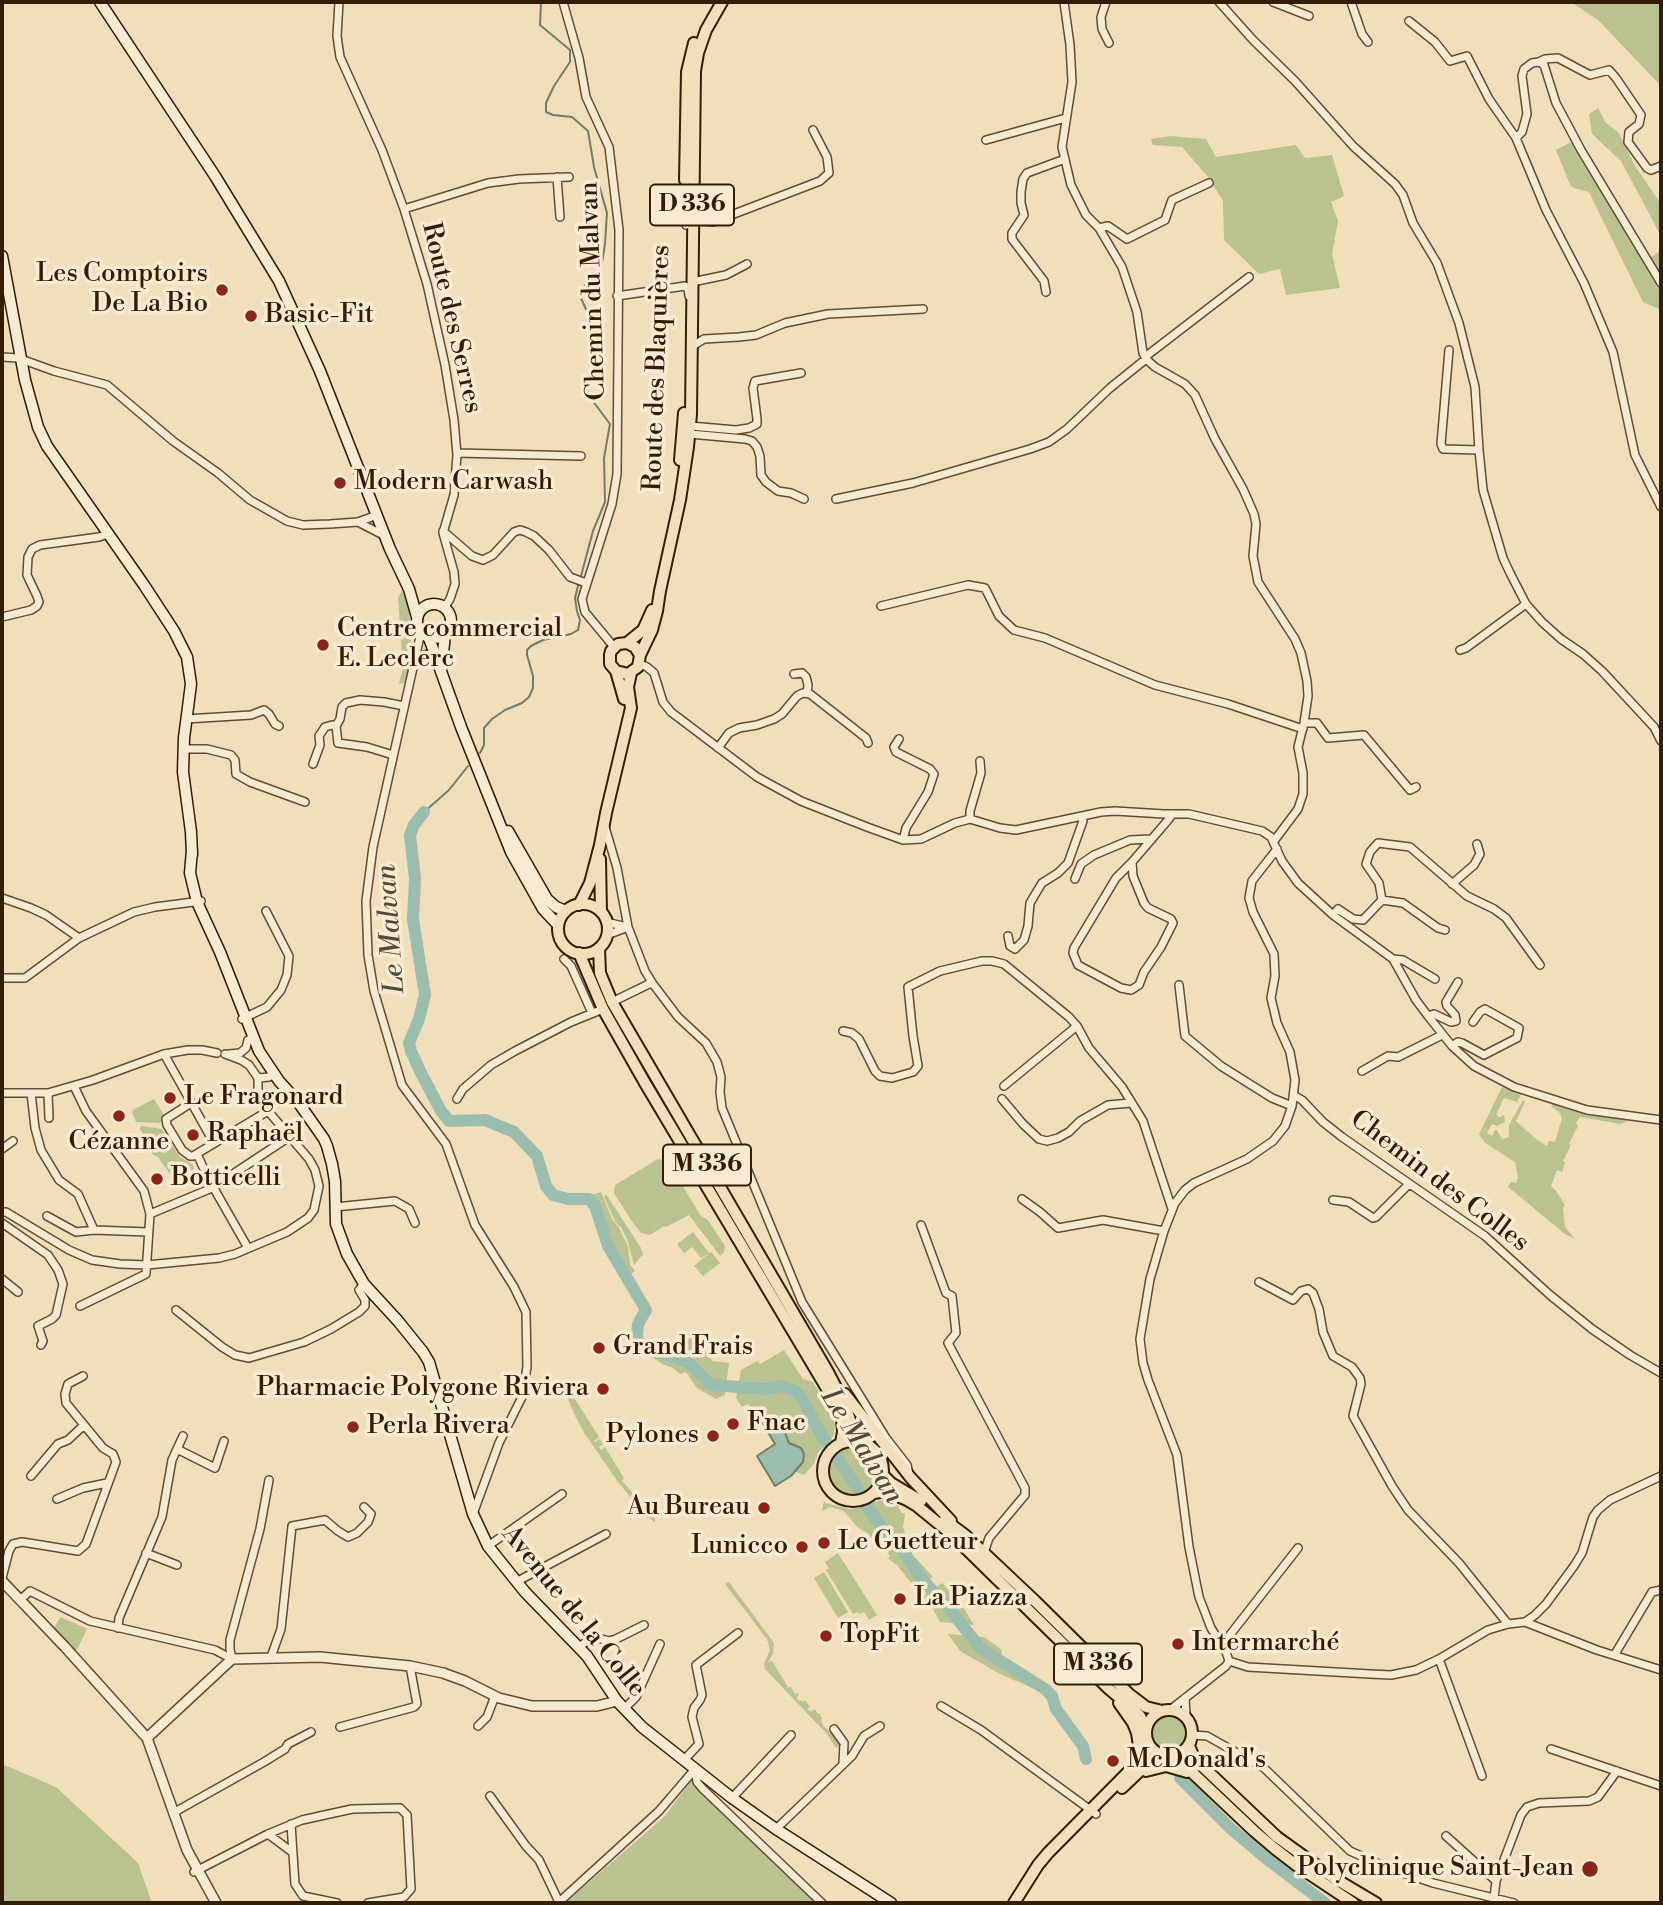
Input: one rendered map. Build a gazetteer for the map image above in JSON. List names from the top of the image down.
{
  "streets": {
    "main road": [
      "D 336",
      "Route des Blaquières",
      "M 336",
      "Avenue de la Colle"
    ],
    "street": ["Chemin du Malvan", "Route des Serres", "Chemin des Colles"]
  },
  "water": ["Le Malvan"],
  "places": [
    "Les Comptoirs De La Bio",
    "Basic-Fit",
    "Modern Carwash",
    "Centre commercial E. Leclerc",
    "Le Fragonard",
    "Cézanne",
    "Raphaël",
    "Botticelli",
    "Grand Frais",
    "Pharmacie Polygone Riviera",
    "Fnac",
    "Perla Rivera",
    "Pylones",
    "Au Bureau",
    "Le Guetteur",
    "Lunicco",
    "La Piazza",
    "TopFit",
    "Intermarché",
    "McDonald's",
    "Polyclinique Saint-Jean"
  ]
}
